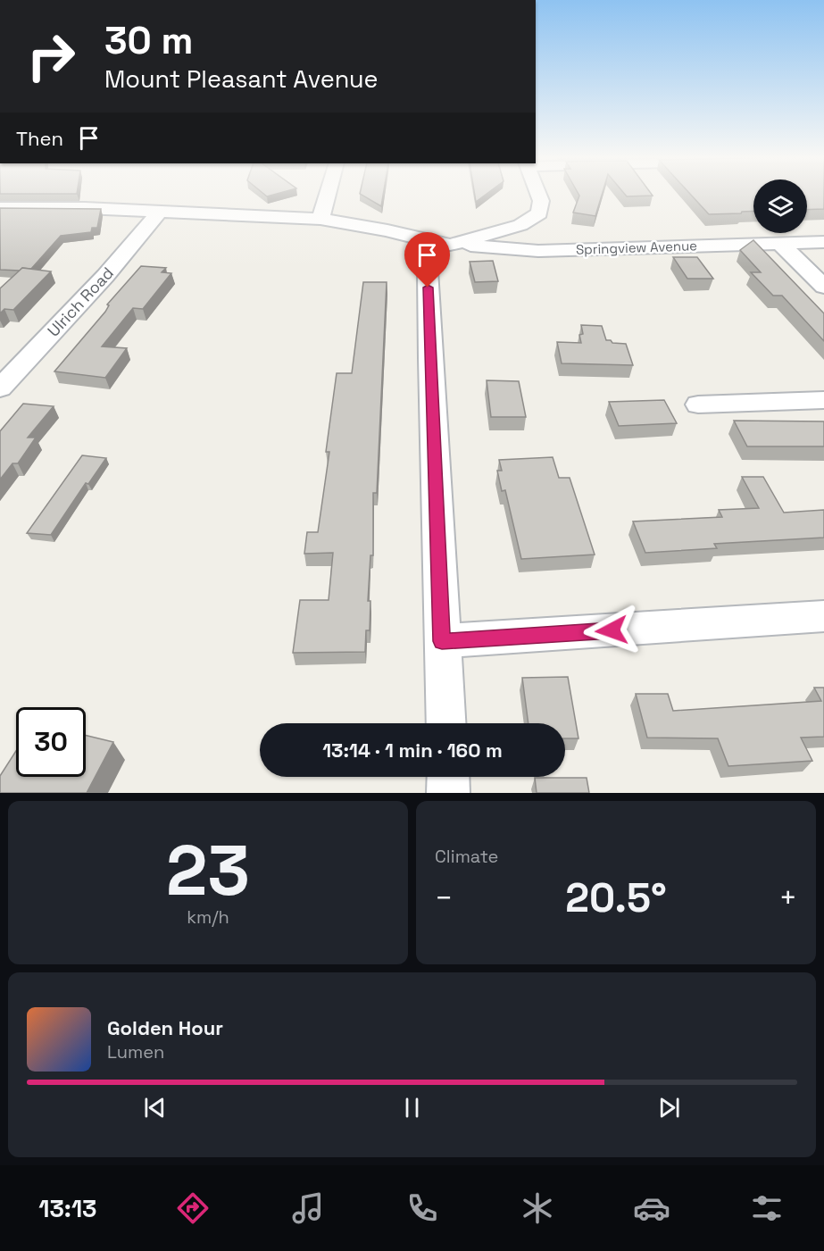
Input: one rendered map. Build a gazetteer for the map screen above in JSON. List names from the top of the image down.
{
  "streets": {
    "street": ["Springview Avenue", "Ulrich Road"]
  },
  "crossings": [
    ["Springview Avenue", "Ulrich Road"]
  ],
  "page": {
    "turn": ["30 m", "Mount Pleasant Avenue"],
    "then": "Then",
    "limit": "30",
    "trip": "13:14 · 1 min · 160 m",
    "tile": [
      ["23", "km/h"],
      "Climate"
    ],
    "heat": ["−", "20.5°", "+"],
    "song": ["Golden Hour", "Lumen"],
    "tabs": "13:13"
  }
}
